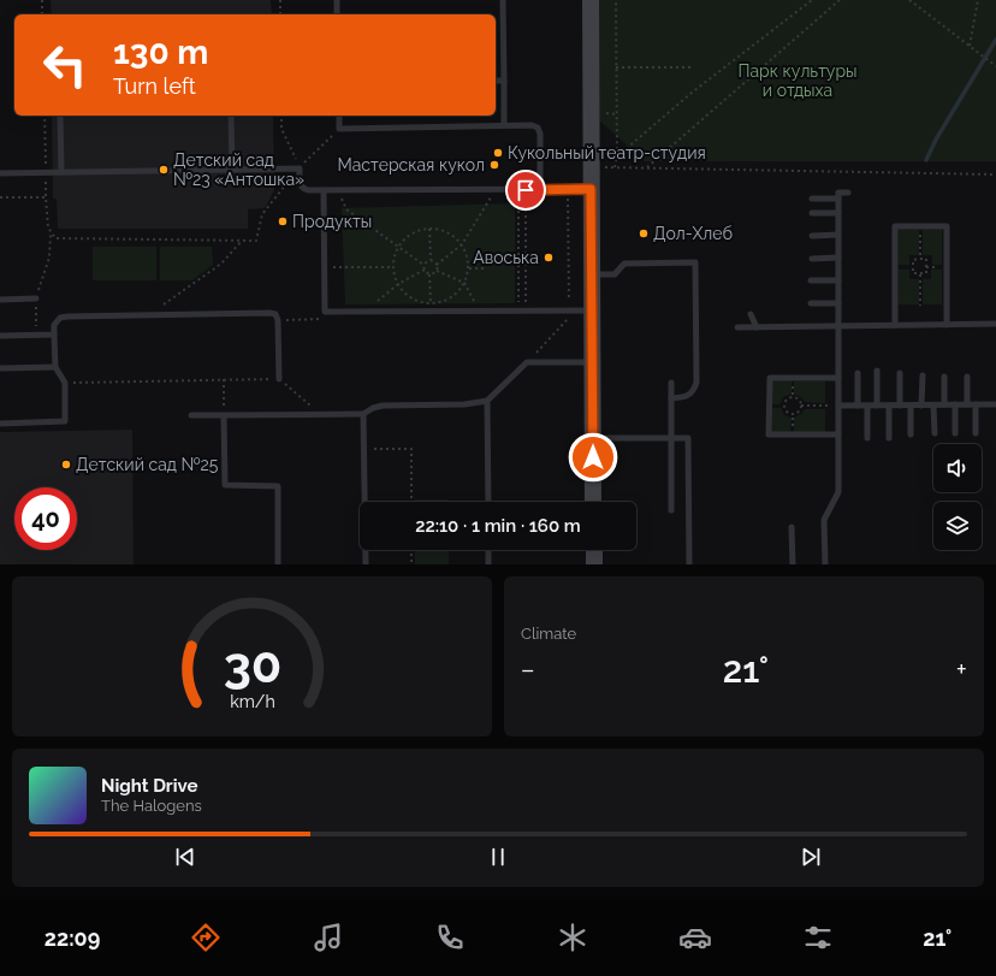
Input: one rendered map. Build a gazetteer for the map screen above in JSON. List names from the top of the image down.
{
  "parks": ["Парк культуры и отдыха"],
  "places": [
    "Кукольный театр-студия",
    "Мастерская кукол",
    "Детский сад №23 «Антошка»",
    "Продукты",
    "Дол-Хлеб",
    "Авоська",
    "Детский сад №25"
  ],
  "page": {
    "turn": ["130 m", "Turn left"],
    "limit": "40",
    "trip": "22:10 · 1 min · 160 m",
    "tile": "Climate",
    "heat": ["−", "21°", "+"],
    "song": ["Night Drive", "The Halogens"],
    "tabs": ["22:09", "21°"],
    "gauge": ["30", "km/h"]
  }
}
